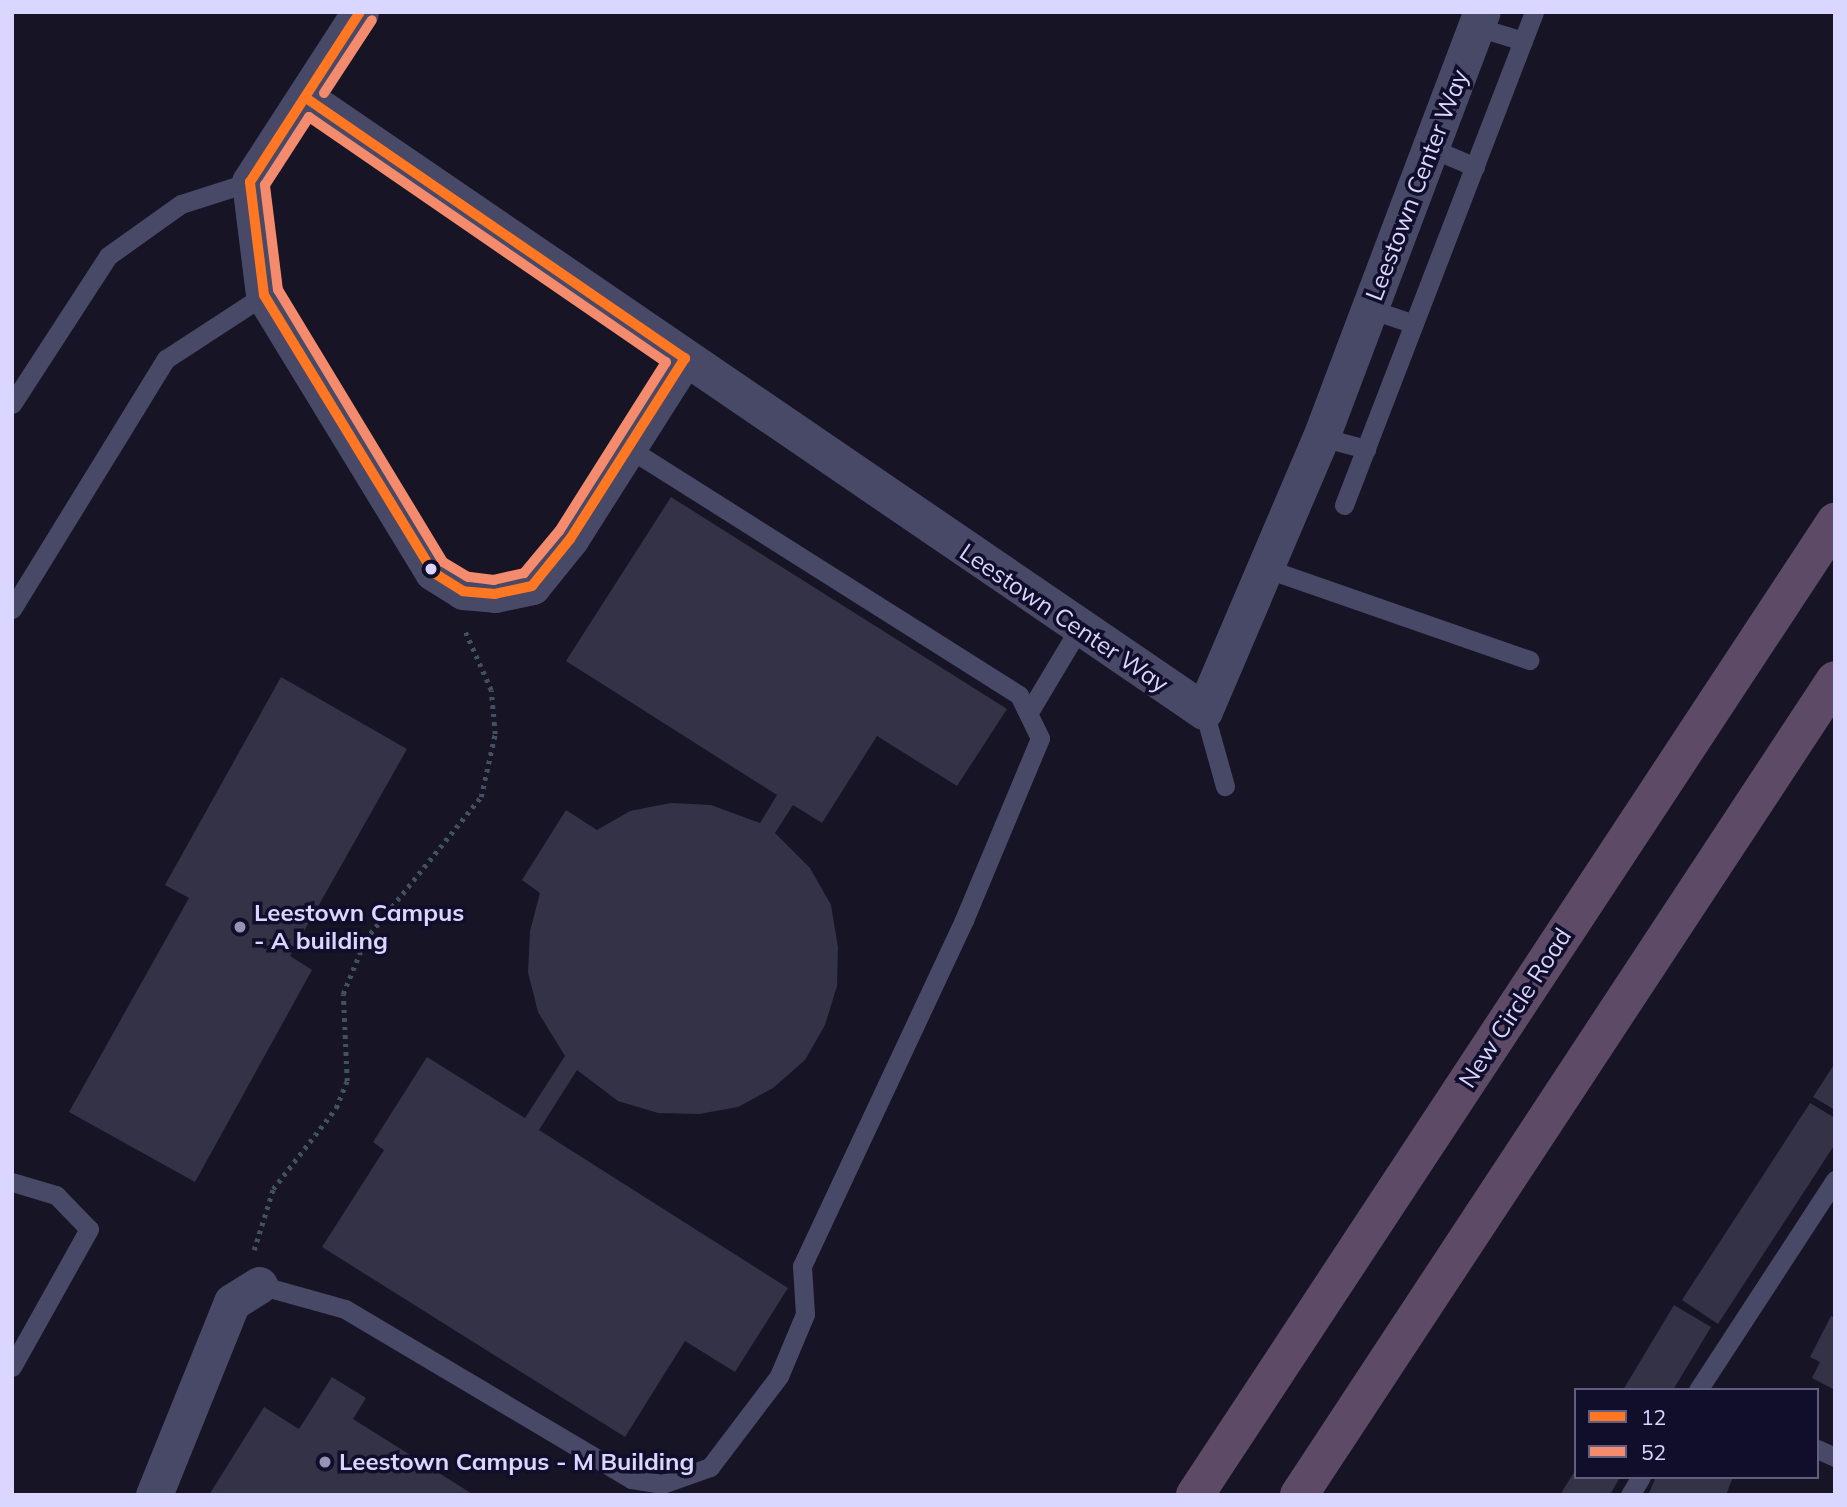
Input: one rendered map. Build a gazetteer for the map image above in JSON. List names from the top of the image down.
{
  "streets": {
    "highway": ["New Circle Road"],
    "street": ["Leestown Center Way"]
  },
  "places": ["Leestown Campus - A building", "Leestown Campus - M Building"],
  "lines": ["transit line 12", "transit line 52"],
  "legend": ["12", "52"]
}
